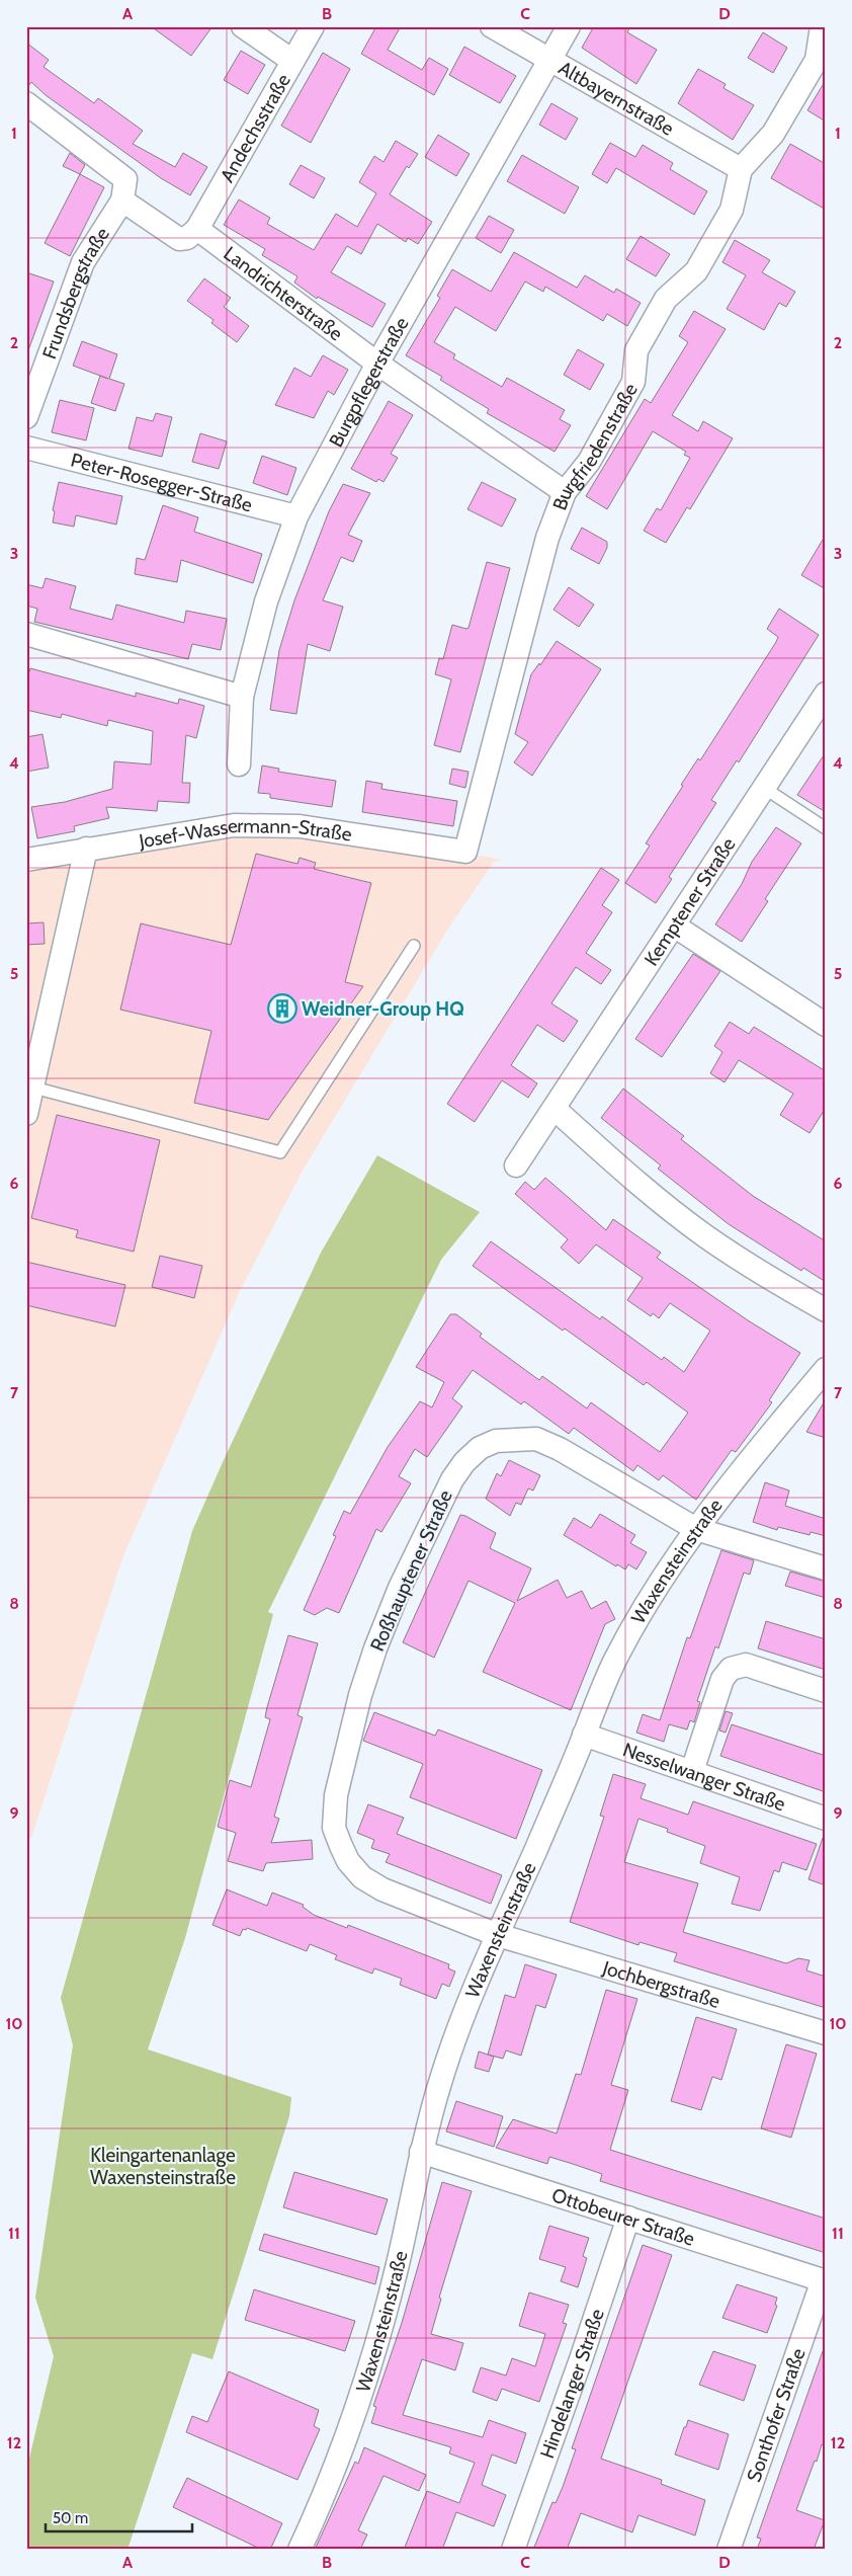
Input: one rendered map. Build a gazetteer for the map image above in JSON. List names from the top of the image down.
{
  "streets": {
    "street": [
      "Altbayernstraße",
      "Andechsstraße",
      "Frundsbergstraße",
      "Landrichterstraße",
      "Burgpflegerstraße",
      "Burgfriedenstraße",
      "Peter-Rosegger-Straße",
      "Josef-Wassermann-Straße",
      "Kemptener Straße",
      "Waxensteinstraße",
      "Roßhauptener Straße",
      "Nesselwanger Straße",
      "Jochbergstraße",
      "Ottobeurer Straße",
      "Hindelanger Straße",
      "Sonthofer Straße"
    ]
  },
  "crossings": [
    ["Altbayernstraße", "Burgpflegerstraße"],
    ["Altbayernstraße", "Burgfriedenstraße"],
    ["Andechsstraße", "Landrichterstraße"],
    ["Landrichterstraße", "Burgpflegerstraße"],
    ["Landrichterstraße", "Burgfriedenstraße"],
    ["Burgpflegerstraße", "Peter-Rosegger-Straße"],
    ["Burgfriedenstraße", "Josef-Wassermann-Straße"],
    ["Waxensteinstraße", "Roßhauptener Straße"],
    ["Waxensteinstraße", "Nesselwanger Straße"],
    ["Waxensteinstraße", "Jochbergstraße"],
    ["Waxensteinstraße", "Ottobeurer Straße"],
    ["Roßhauptener Straße", "Jochbergstraße"],
    ["Ottobeurer Straße", "Hindelanger Straße"],
    ["Ottobeurer Straße", "Sonthofer Straße"]
  ],
  "parks": ["Kleingartenanlage Waxensteinstraße"],
  "places": {
    "building": ["Weidner-Group HQ"]
  },
  "scale_bar": "50 m",
  "grid": {
    "columns": [
      "A",
      "B",
      "C",
      "D"
    ],
    "rows": [
      "1",
      "2",
      "3",
      "4",
      "5",
      "6",
      "7",
      "8",
      "9",
      "10",
      "11",
      "12"
    ]
  }
}
